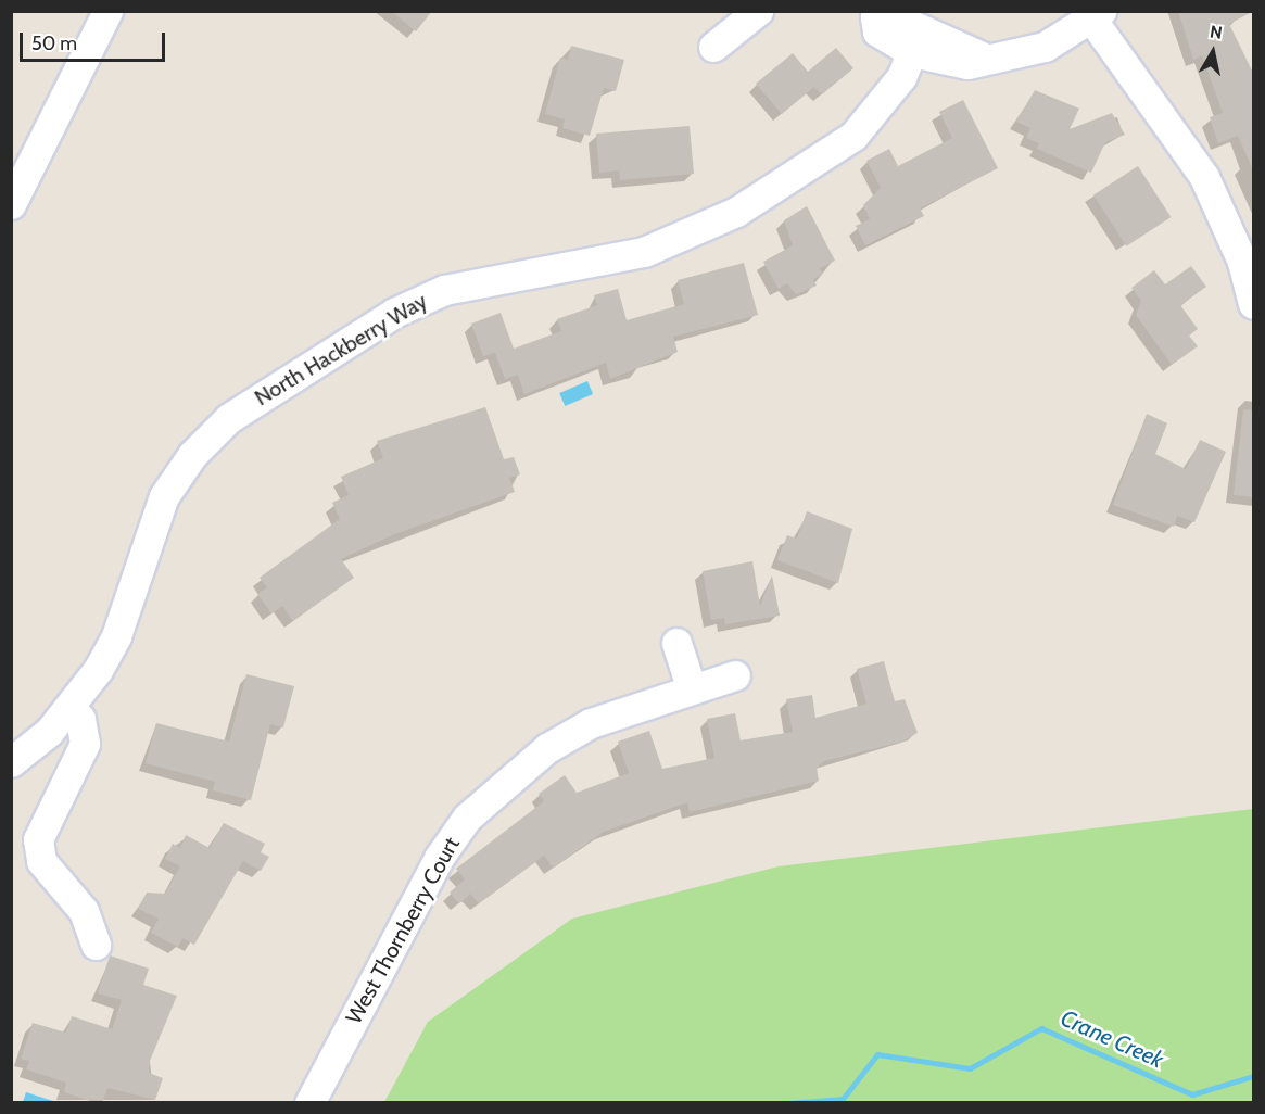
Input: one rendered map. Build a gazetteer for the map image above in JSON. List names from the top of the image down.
{
  "streets": {
    "street": ["North Hackberry Way", "West Thornberry Court"]
  },
  "water": ["Crane Creek"],
  "scale_bar": "50 m",
  "north": "top"
}
